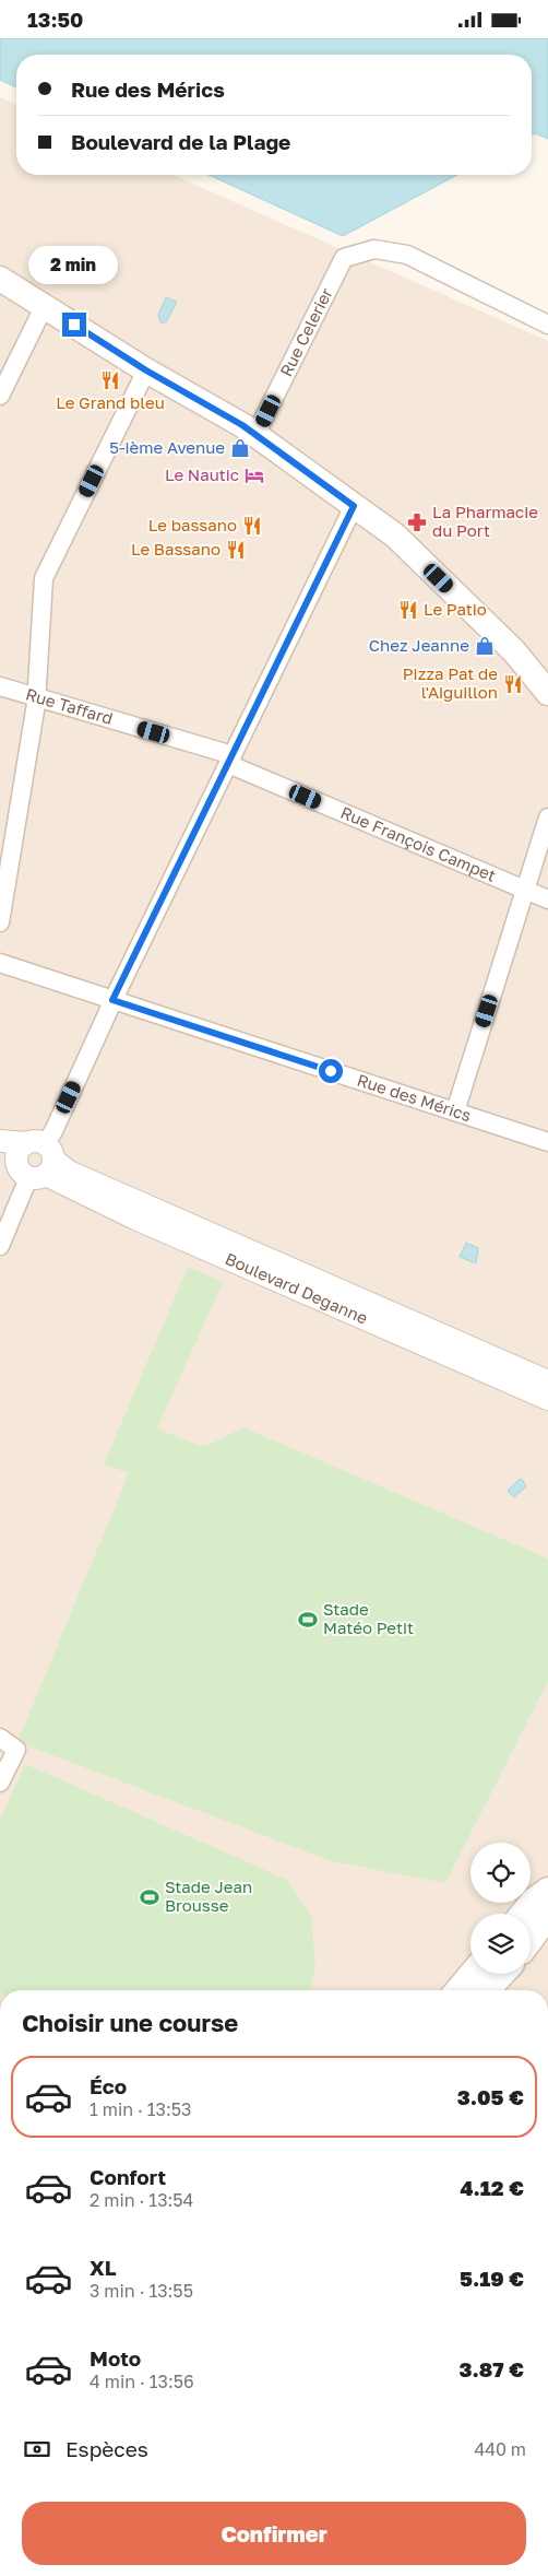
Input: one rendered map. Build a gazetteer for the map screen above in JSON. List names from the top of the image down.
{
  "streets": {
    "street": [
      "Rue Celerier",
      "Rue Taffard",
      "Rue François Campet",
      "Rue des Mérics",
      "Boulevard Deganne"
    ]
  },
  "crossings": [
    ["Rue Taffard", "Rue François Campet"]
  ],
  "places": {
    "restaurant": [
      "Le Grand bleu",
      "Le bassano",
      "Le Bassano",
      "Le Patio",
      "Pizza Pat de l'Aiguillon"
    ],
    "shop": ["5-ième Avenue", "Chez Jeanne"],
    "hotel": ["Le Nautic"],
    "pharmacy": ["La Pharmacie du Port"],
    "sports": ["Stade Matéo Petit", "Stade Jean Brousse"]
  },
  "page": {
    "status": "13:50",
    "banner": ["Rue des Mérics", "Boulevard de la Plage"],
    "bubble": "2 min",
    "heading": "Choisir une course",
    "list": [
      {
        "name": "Éco",
        "note": "1 min · 13:53",
        "value": "3.05 €"
      },
      {
        "name": "Confort",
        "note": "2 min · 13:54",
        "value": "4.12 €"
      },
      {
        "name": "XL",
        "note": "3 min · 13:55",
        "value": "5.19 €"
      },
      {
        "name": "Moto",
        "note": "4 min · 13:56",
        "value": "3.87 €"
      }
    ],
    "pay": ["Espèces", "440 m"],
    "buttons": "Confirmer"
  }
}
